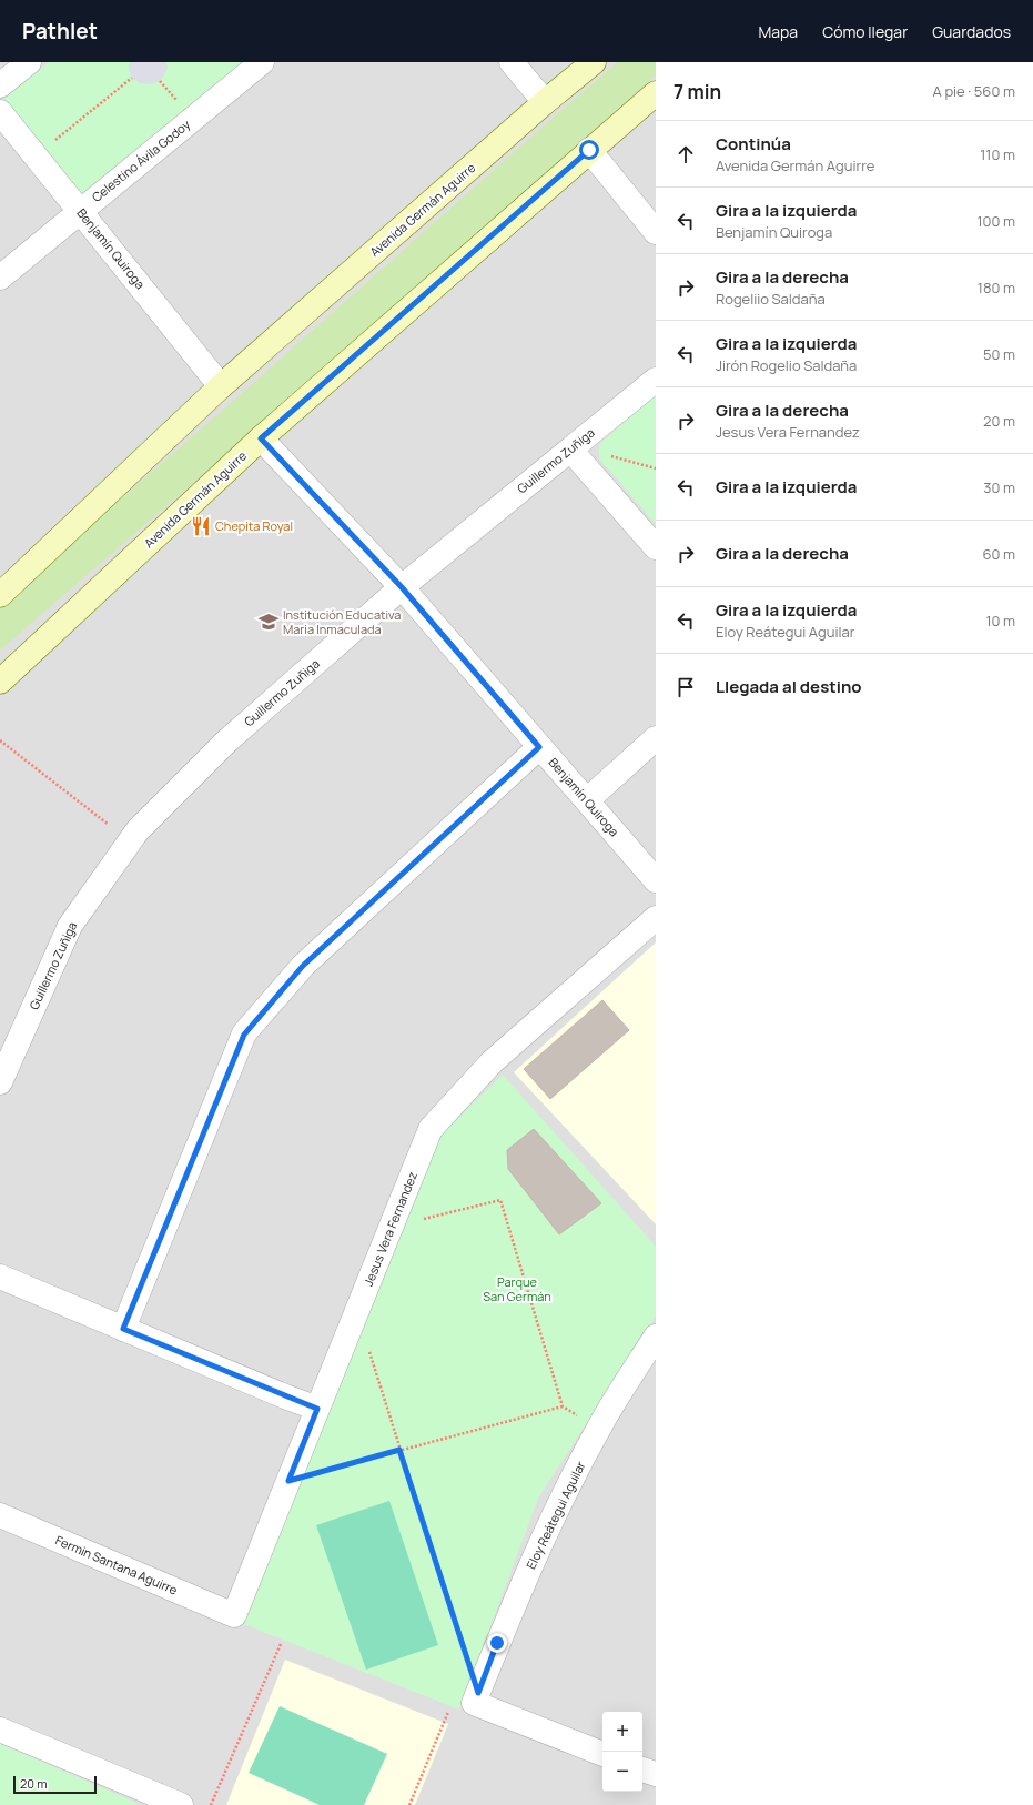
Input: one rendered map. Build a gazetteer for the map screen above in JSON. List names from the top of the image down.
{
  "streets": {
    "main road": ["Avenida Germán Aguirre"],
    "street": [
      "Celestino Ávila Godoy",
      "Benjamín Quiroga",
      "Guillermo Zuñiga",
      "Jesus Vera Fernandez",
      "Eloy Reátegui Aguilar",
      "Fermin Santana Aguirre"
    ]
  },
  "crossings": [
    ["Celestino Ávila Godoy", "Benjamín Quiroga"],
    ["Avenida Germán Aguirre", "Benjamín Quiroga"],
    ["Benjamín Quiroga", "Guillermo Zuñiga"],
    ["Jesus Vera Fernandez", "Fermin Santana Aguirre"]
  ],
  "parks": ["Parque San Germán"],
  "places": {
    "restaurant": ["Chepita Royal"],
    "school or university": ["Institución Educativa Maria Inmaculada"]
  },
  "scale_bar": "20 m",
  "page": {
    "header": "Pathlet",
    "nav": ["Mapa", "Cómo llegar", "Guardados"],
    "heading": ["7 min", "A pie · 560 m"],
    "list": [
      ["Continúa", "Avenida Germán Aguirre", "110 m"],
      ["Gira a la izquierda", "Benjamín Quiroga", "100 m"],
      ["Gira a la derecha", "Rogeliio Saldaña", "180 m"],
      ["Gira a la izquierda", "Jirón Rogelio Saldaña", "50 m"],
      ["Gira a la derecha", "Jesus Vera Fernandez", "20 m"],
      ["Gira a la izquierda", "30 m"],
      ["Gira a la derecha", "60 m"],
      ["Gira a la izquierda", "Eloy Reátegui Aguilar", "10 m"],
      "Llegada al destino"
    ],
    "map_buttons": ["+", "−"],
    "scale": "20 m"
  }
}
